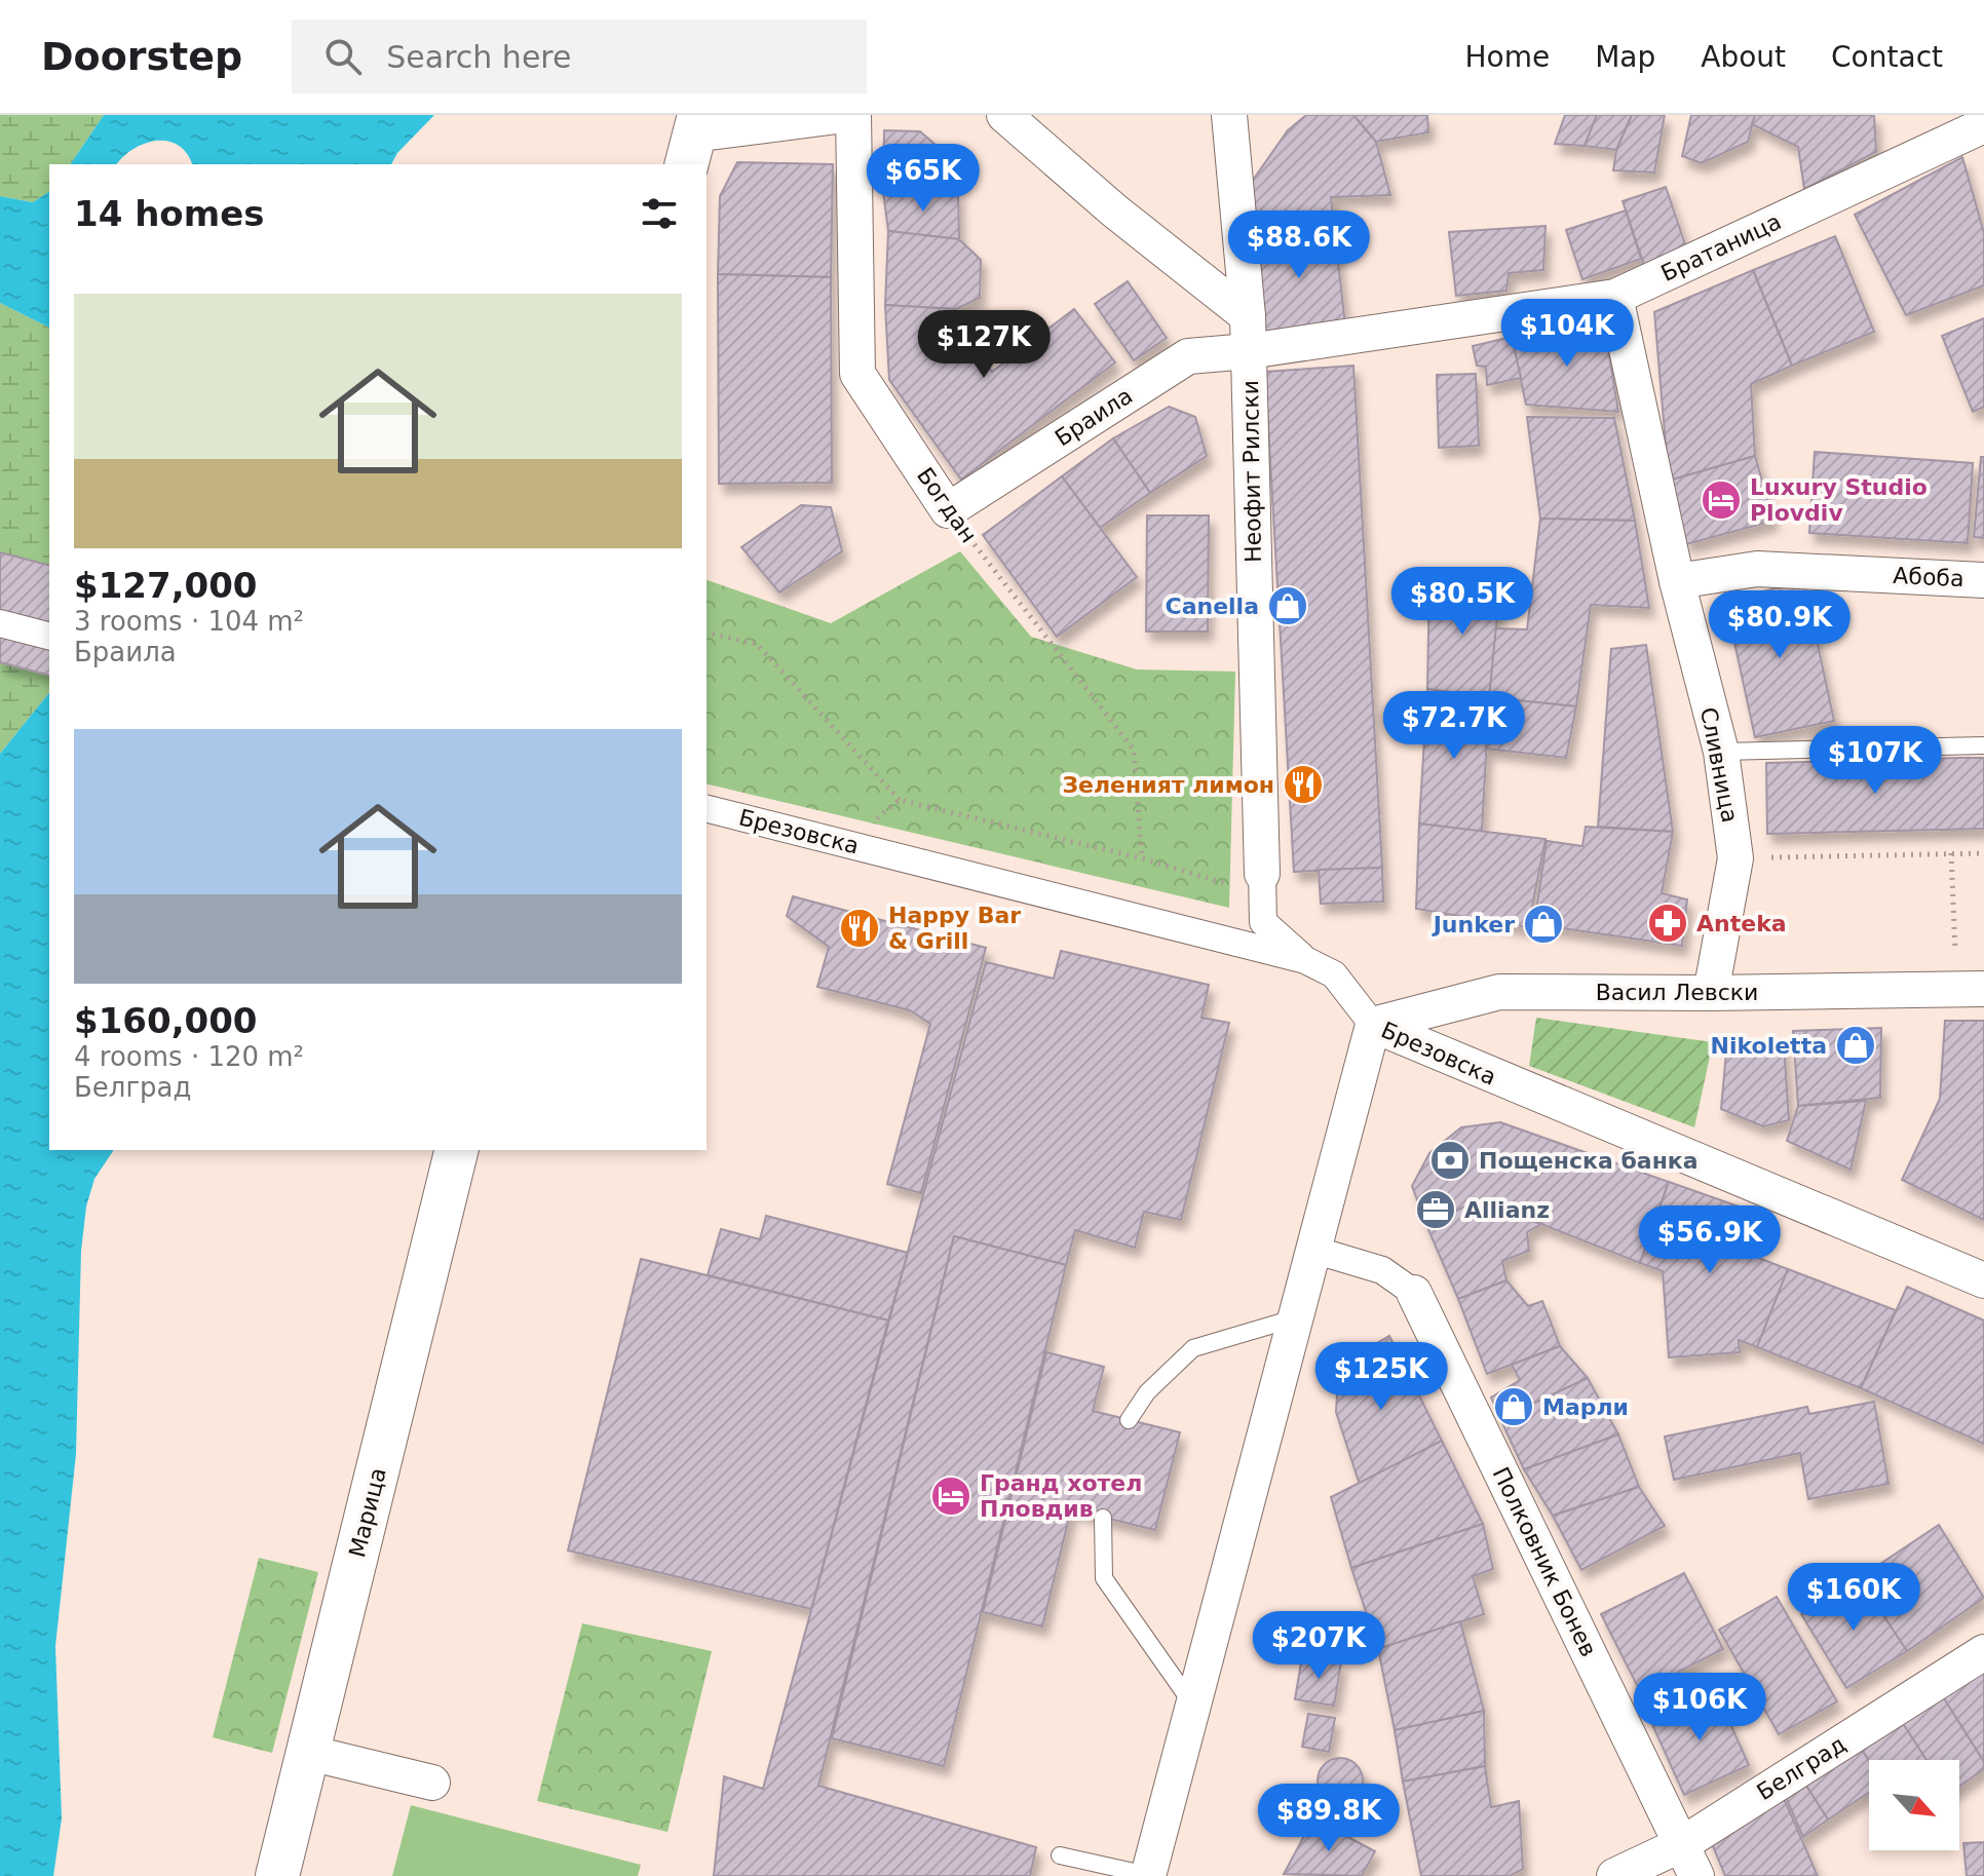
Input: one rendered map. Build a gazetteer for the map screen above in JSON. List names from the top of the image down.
{
  "streets": {
    "street": [
      "Братаница",
      "Браила",
      "Неофит Рилски",
      "Богдан",
      "Абоба",
      "Сливница",
      "Брезовска",
      "Васил Левски",
      "Марица",
      "Полковник Бонев",
      "Белград"
    ]
  },
  "crossings": [
    ["Братаница", "Браила"],
    ["Братаница", "Неофит Рилски"],
    ["Братаница", "Сливница"],
    ["Браила", "Неофит Рилски"],
    ["Браила", "Богдан"],
    ["Абоба", "Сливница"],
    ["Сливница", "Васил Левски"],
    ["Брезовска", "Васил Левски"],
    ["Полковник Бонев", "Белград"]
  ],
  "places": {
    "hotel": ["Luxury Studio Plovdiv", "Гранд хотел Пловдив"],
    "shop": [
      "Canella",
      "Junker",
      "Nikoletta",
      "Марли"
    ],
    "restaurant": ["Зеленият лимон", "Happy Bar & Grill"],
    "pharmacy": ["Anteka"],
    "bank": ["Пощенска банка"],
    "office": ["Allianz"]
  },
  "north": "bottom right",
  "page": {
    "header": "Doorstep",
    "search": "Search here",
    "nav": [
      "Home",
      "Map",
      "About",
      "Contact"
    ],
    "price": [
      "$65K",
      "$88.6K",
      "$104K",
      "$127K",
      "$80.5K",
      "$80.9K",
      "$72.7K",
      "$107K",
      "$56.9K",
      "$125K",
      "$160K",
      "$207K",
      "$106K",
      "$89.8K"
    ],
    "heading": "14 homes",
    "list": [
      {
        "name": "$127,000",
        "note": "3 rooms · 104 m² · Браила"
      },
      {
        "name": "$160,000",
        "note": "4 rooms · 120 m² · Белград"
      }
    ]
  }
}
